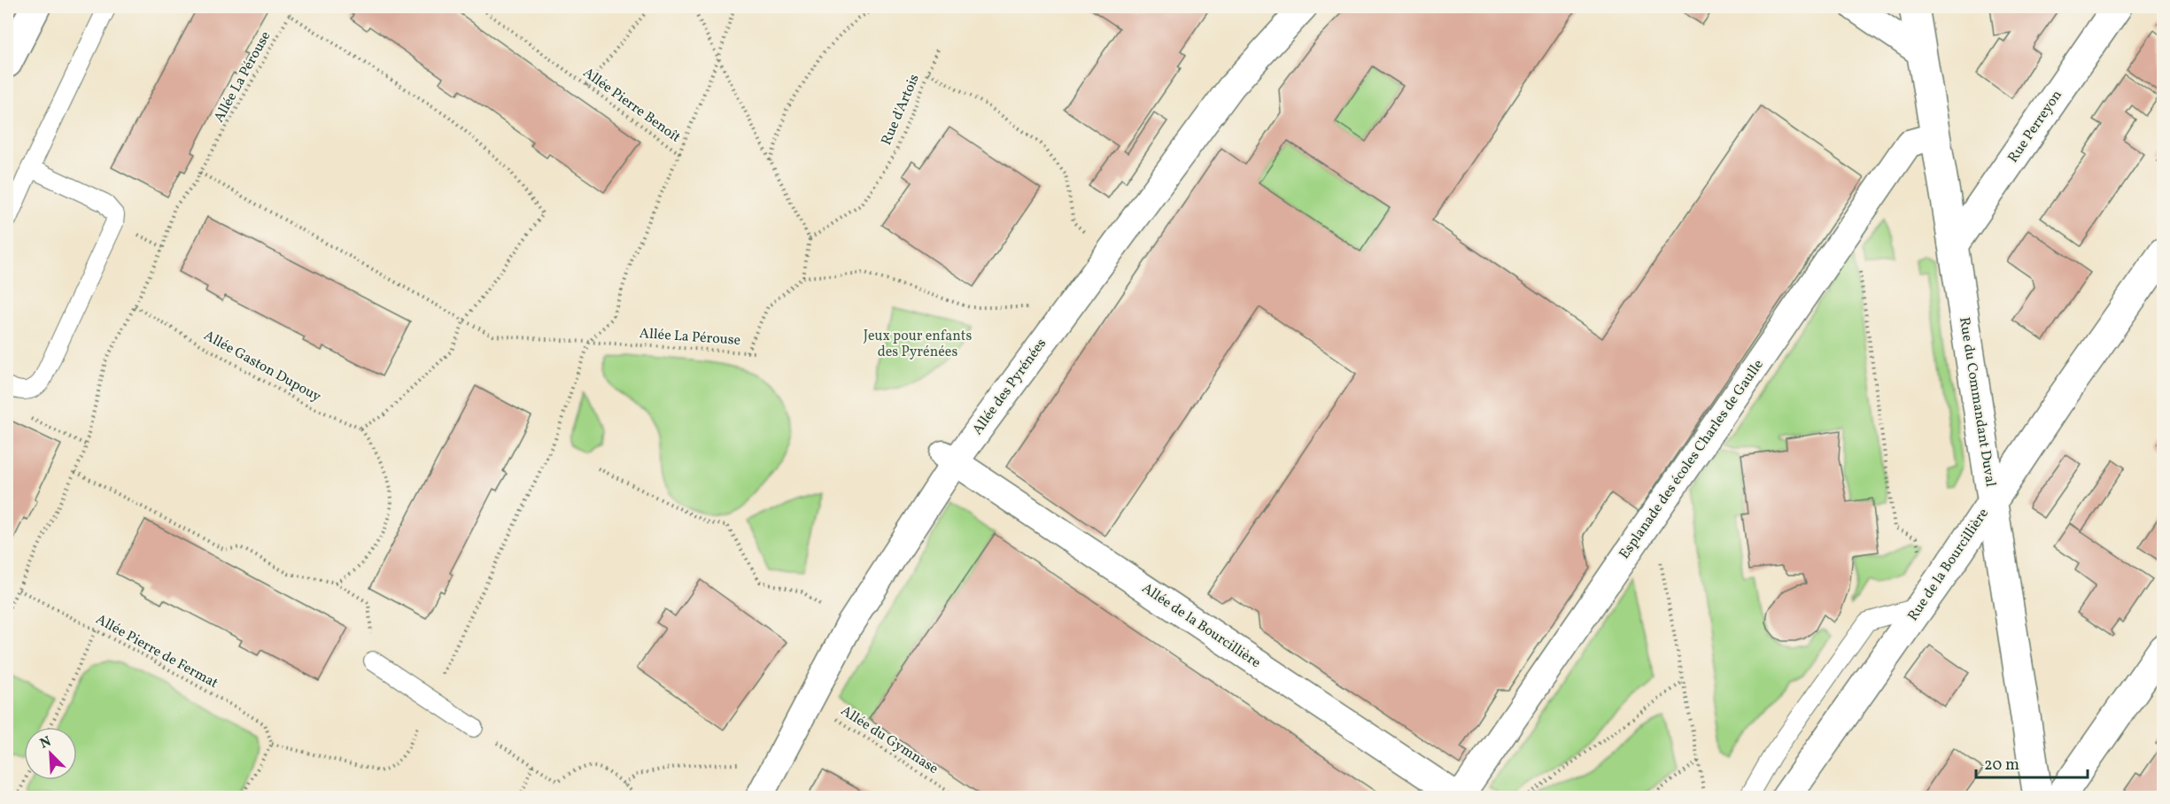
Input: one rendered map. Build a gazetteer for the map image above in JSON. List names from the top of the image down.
{
  "streets": {
    "street": [
      "Rue Perreyon",
      "Allée des Pyrénées",
      "Rue du Commandant Duval",
      "Esplanade des écoles Charles de Gaulle",
      "Rue de la Bourcillière",
      "Allée de la Bourcillière"
    ],
    "path": [
      "Allée La Pérouse",
      "Allée Pierre Benoît",
      "Rue d'Artois",
      "Allée Gaston Dupouy",
      "Allée Pierre de Fermat",
      "Allée du Gymnase"
    ]
  },
  "crossings": [
    ["Allée La Pérouse", "Allée Pierre Benoît"],
    ["Rue Perreyon", "Rue du Commandant Duval"],
    ["Allée des Pyrénées", "Allée de la Bourcillière"],
    ["Allée des Pyrénées", "Allée du Gymnase"],
    ["Rue du Commandant Duval", "Esplanade des écoles Charles de Gaulle"],
    ["Rue du Commandant Duval", "Rue de la Bourcillière"],
    ["Esplanade des écoles Charles de Gaulle", "Allée de la Bourcillière"]
  ],
  "parks": ["Jeux pour enfants des Pyrénées"],
  "scale_bar": "20 m",
  "north": "top left"
}
